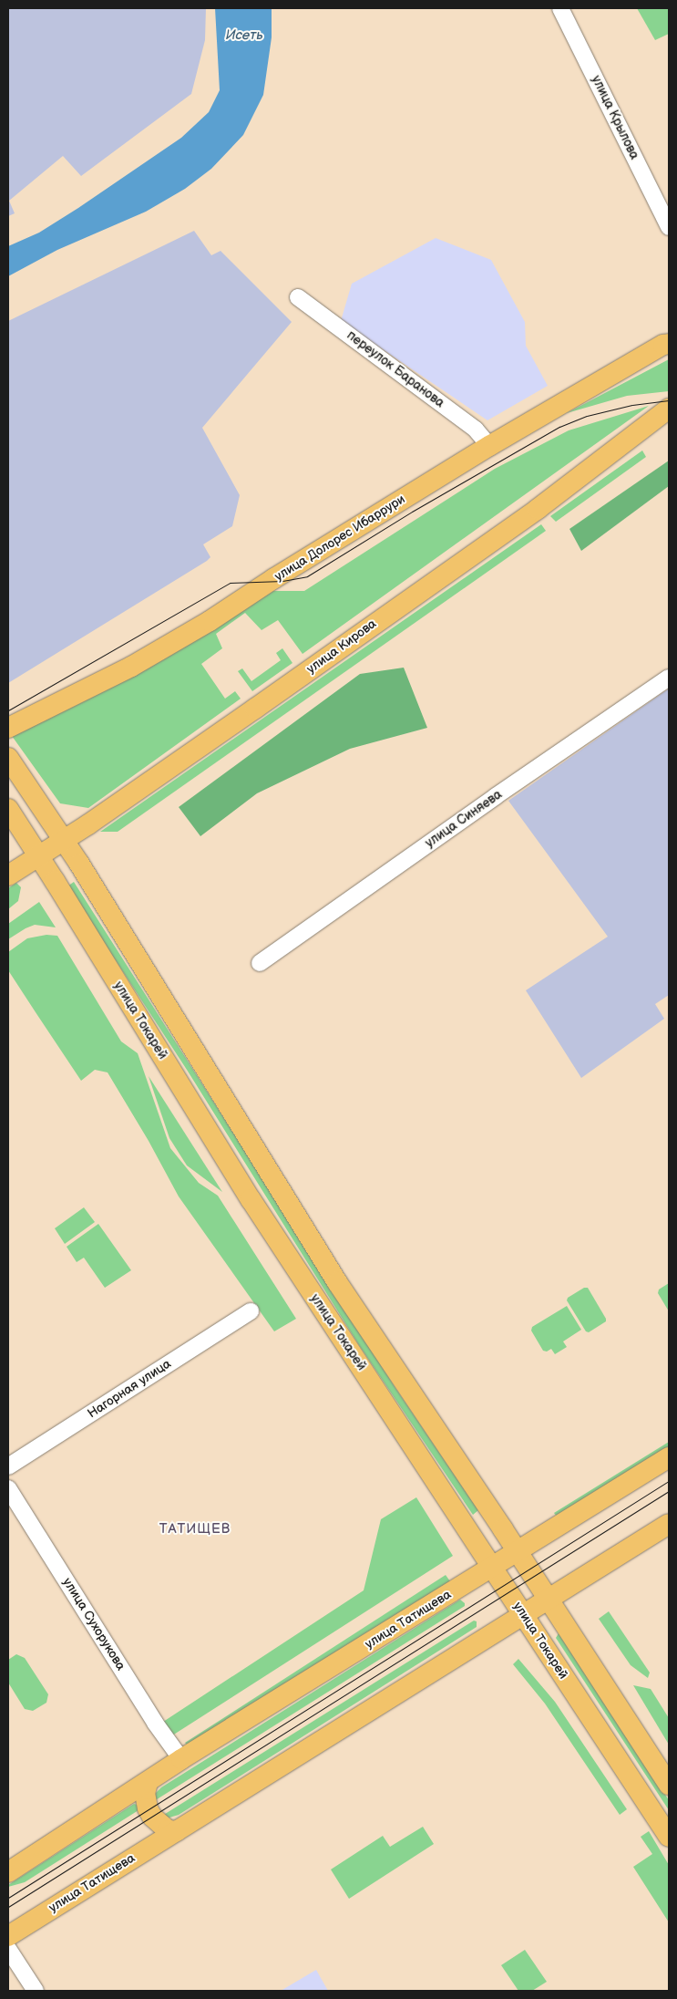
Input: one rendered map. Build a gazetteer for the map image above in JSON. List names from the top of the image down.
{
  "streets": {
    "main road": [
      "улица Долорес Ибаррури",
      "улица Кирова",
      "улица Токарей",
      "улица Татищева"
    ],
    "street": [
      "улица Крылова",
      "переулок Баранова",
      "улица Синяева",
      "Нагорная улица",
      "улица Сухорукова"
    ]
  },
  "crossings": [
    ["переулок Баранова", "улица Долорес Ибаррури"],
    ["улица Кирова", "улица Токарей"],
    ["улица Токарей", "улица Татищева"],
    ["улица Татищева", "улица Сухорукова"]
  ],
  "districts": ["ТАТИЩЕВ"],
  "water": ["Исеть"]
}
